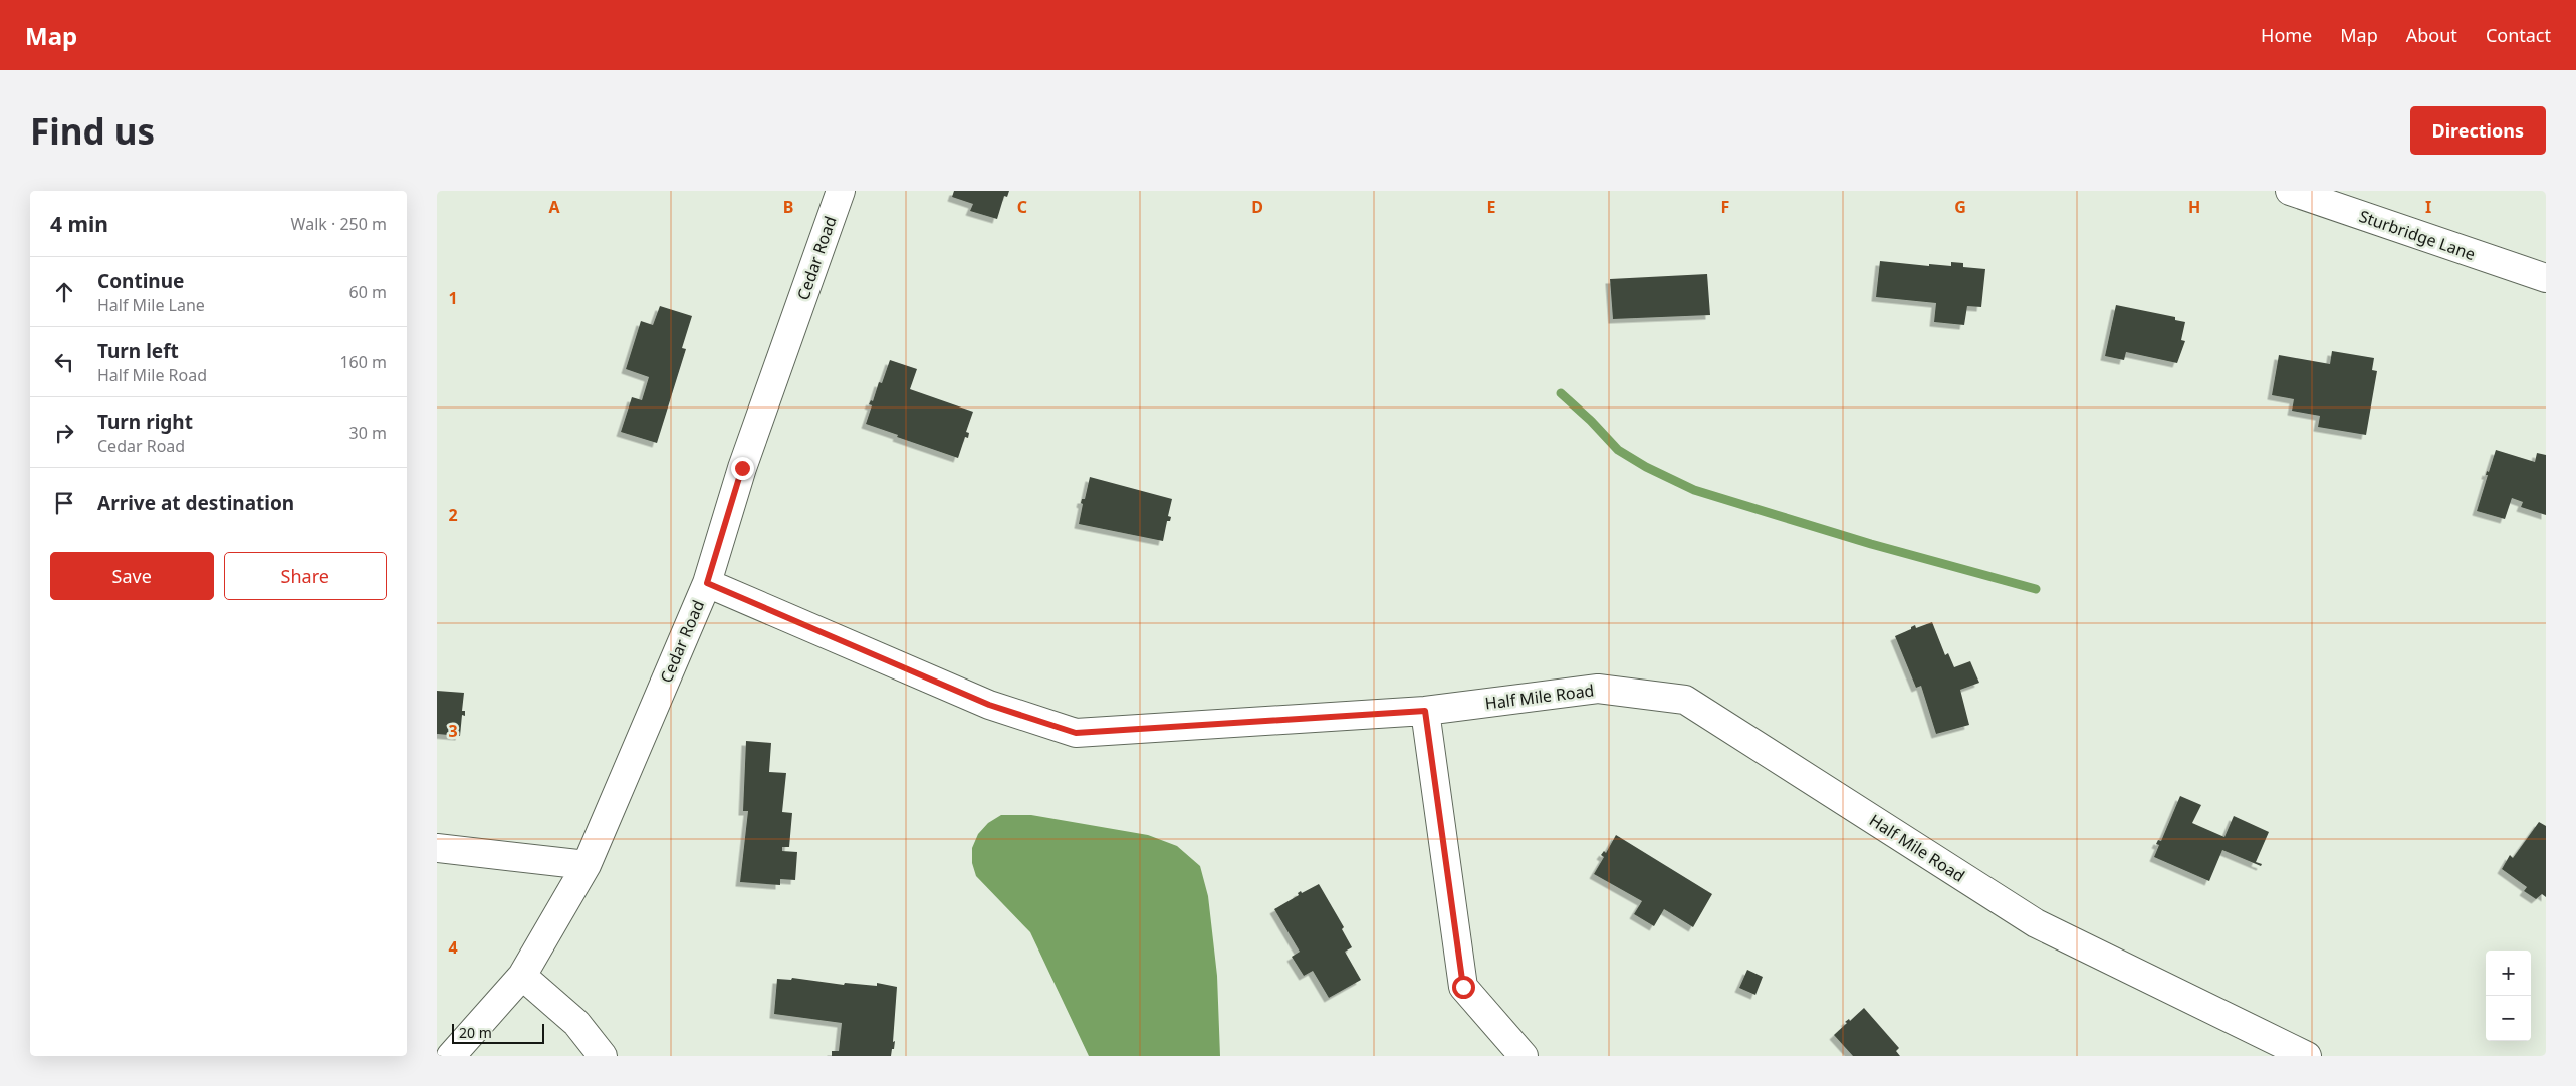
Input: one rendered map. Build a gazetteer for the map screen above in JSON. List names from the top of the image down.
{
  "streets": {
    "street": ["Sturbridge Lane", "Cedar Road", "Half Mile Road"]
  },
  "crossings": [
    ["Cedar Road", "Half Mile Road"]
  ],
  "scale_bar": "20 m",
  "page": {
    "header": "Map",
    "nav": [
      "Home",
      "Map",
      "About",
      "Contact"
    ],
    "buttons": [
      "Directions",
      ["Save", "Share"]
    ],
    "title": "Find us",
    "heading": ["4 min", "Walk · 250 m"],
    "list": [
      ["Continue", "Half Mile Lane", "60 m"],
      ["Turn left", "Half Mile Road", "160 m"],
      ["Turn right", "Cedar Road", "30 m"],
      "Arrive at destination"
    ],
    "map_buttons": ["+", "−"],
    "scale": "20 m"
  },
  "grid": {
    "columns": [
      "A",
      "B",
      "C",
      "D",
      "E",
      "F",
      "G",
      "H",
      "I"
    ],
    "rows": [
      "1",
      "2",
      "3",
      "4"
    ]
  }
}
